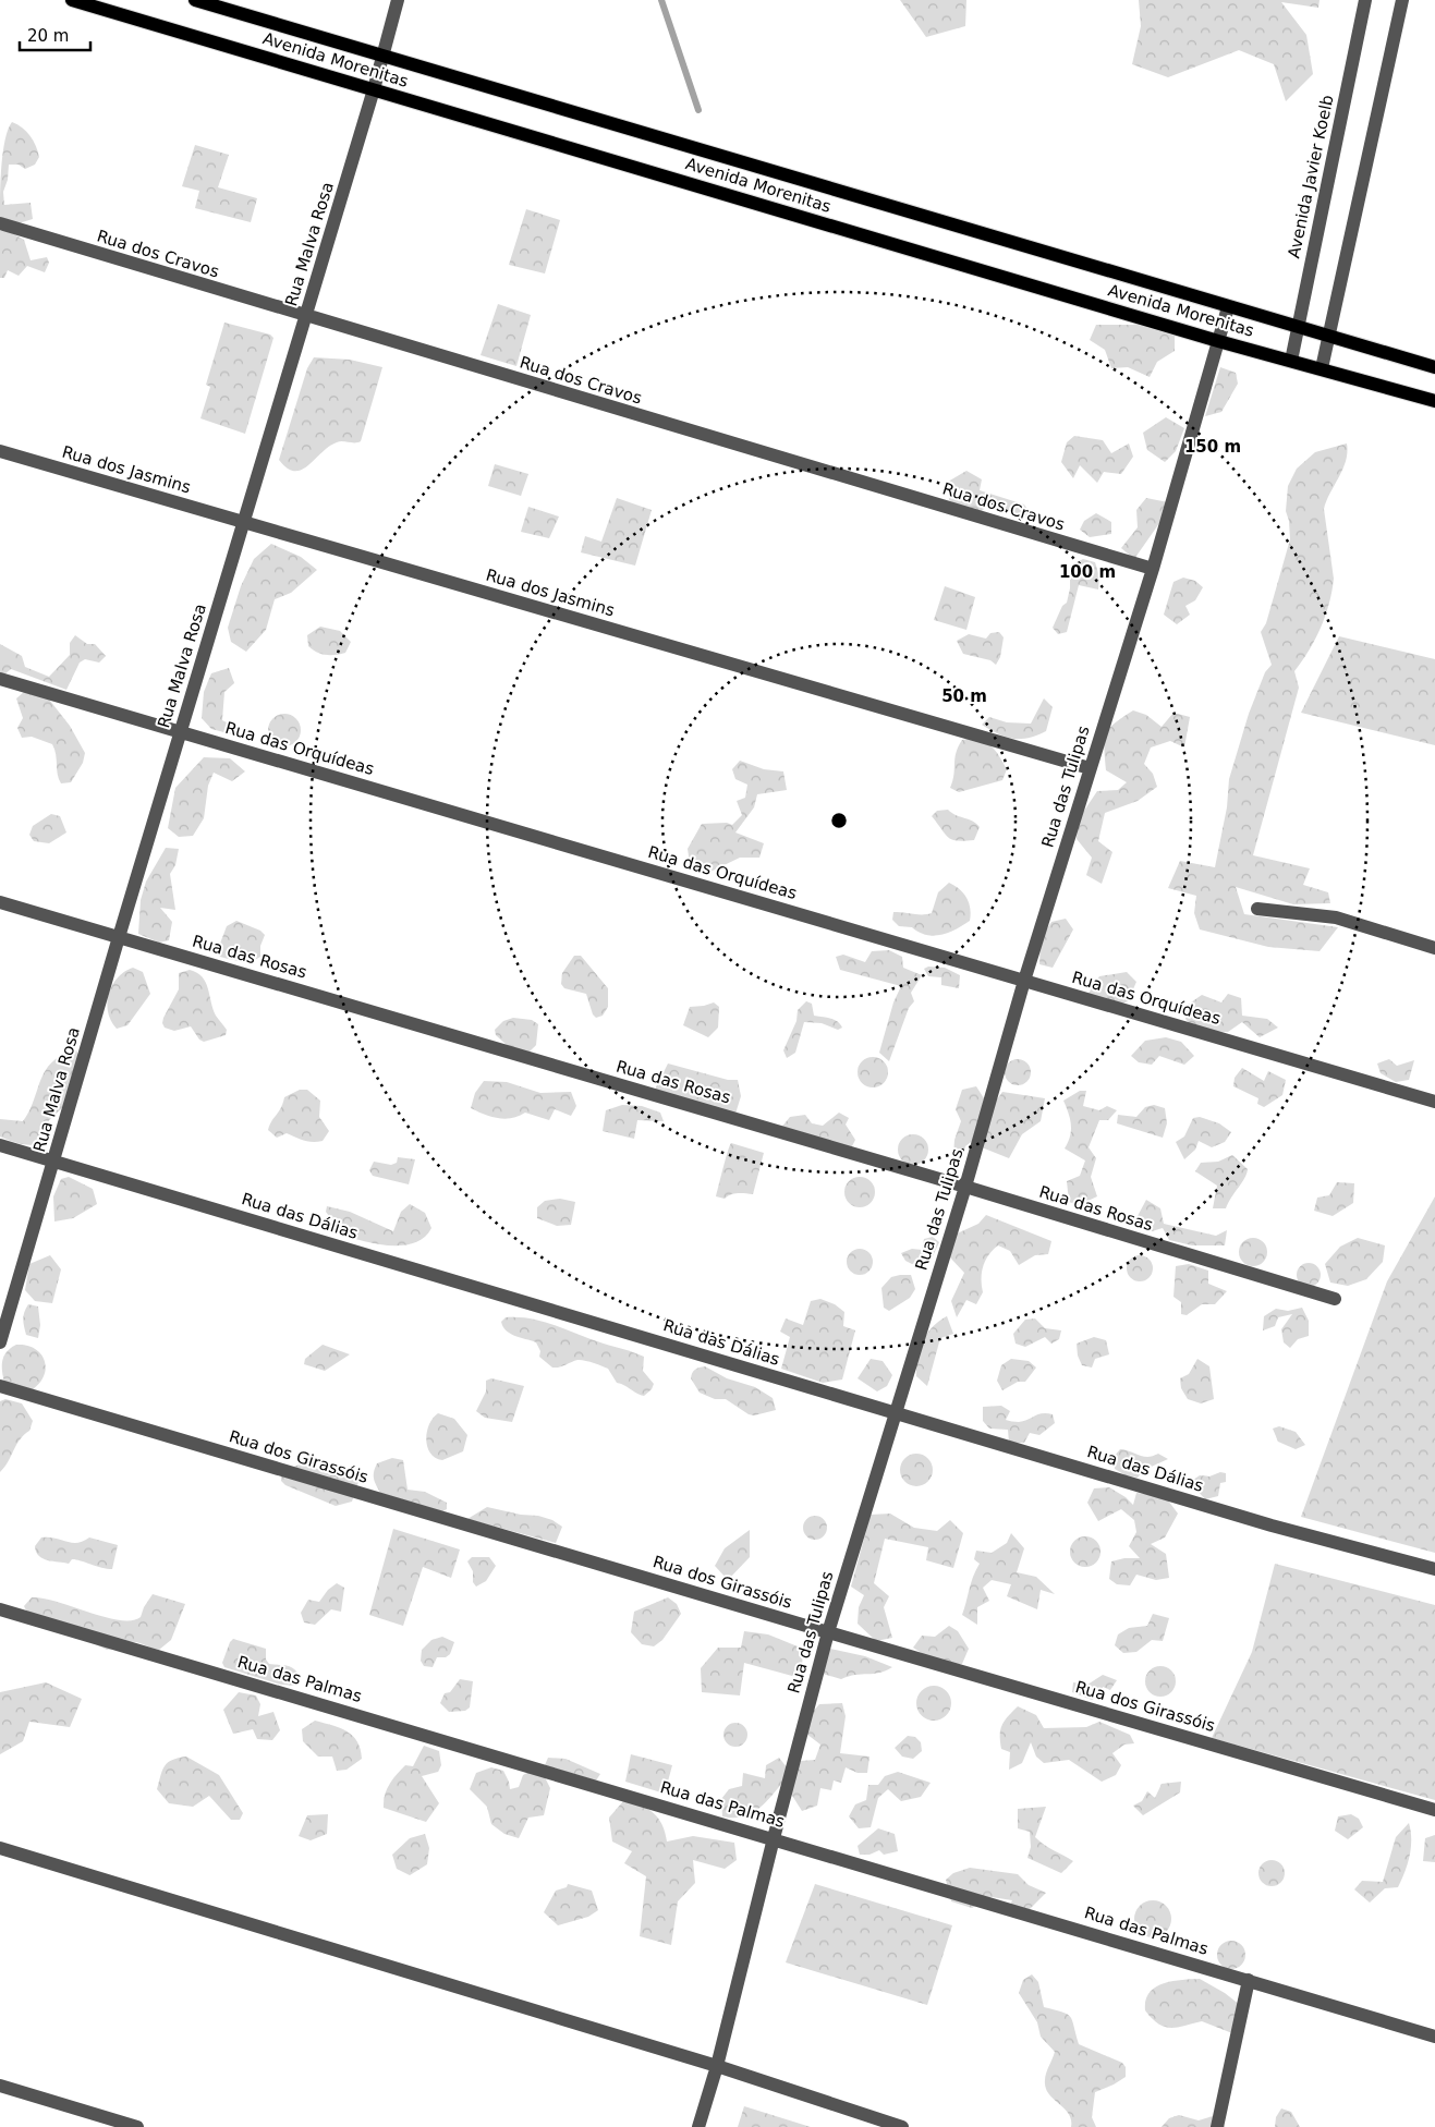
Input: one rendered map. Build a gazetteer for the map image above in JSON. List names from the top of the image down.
{
  "streets": {
    "main road": ["Avenida Morenitas"],
    "street": [
      "Avenida Javier Koelb",
      "Rua Malva Rosa",
      "Rua dos Cravos",
      "Rua dos Jasmins",
      "Rua das Orquídeas",
      "Rua das Tulipas",
      "Rua das Rosas",
      "Rua das Dálias",
      "Rua dos Girassóis",
      "Rua das Palmas"
    ]
  },
  "crossings": [
    ["Avenida Morenitas", "Avenida Javier Koelb"],
    ["Avenida Morenitas", "Rua Malva Rosa"],
    ["Avenida Morenitas", "Rua das Tulipas"],
    ["Rua Malva Rosa", "Rua dos Cravos"],
    ["Rua Malva Rosa", "Rua dos Jasmins"],
    ["Rua Malva Rosa", "Rua das Orquídeas"],
    ["Rua Malva Rosa", "Rua das Rosas"],
    ["Rua Malva Rosa", "Rua das Dálias"],
    ["Rua dos Cravos", "Rua das Tulipas"],
    ["Rua dos Jasmins", "Rua das Tulipas"],
    ["Rua das Orquídeas", "Rua das Tulipas"],
    ["Rua das Tulipas", "Rua das Rosas"],
    ["Rua das Tulipas", "Rua das Dálias"],
    ["Rua das Tulipas", "Rua dos Girassóis"],
    ["Rua das Tulipas", "Rua das Palmas"]
  ],
  "scale_bar": "20 m",
  "rings": ["150 m", "100 m", "50 m"]
}
